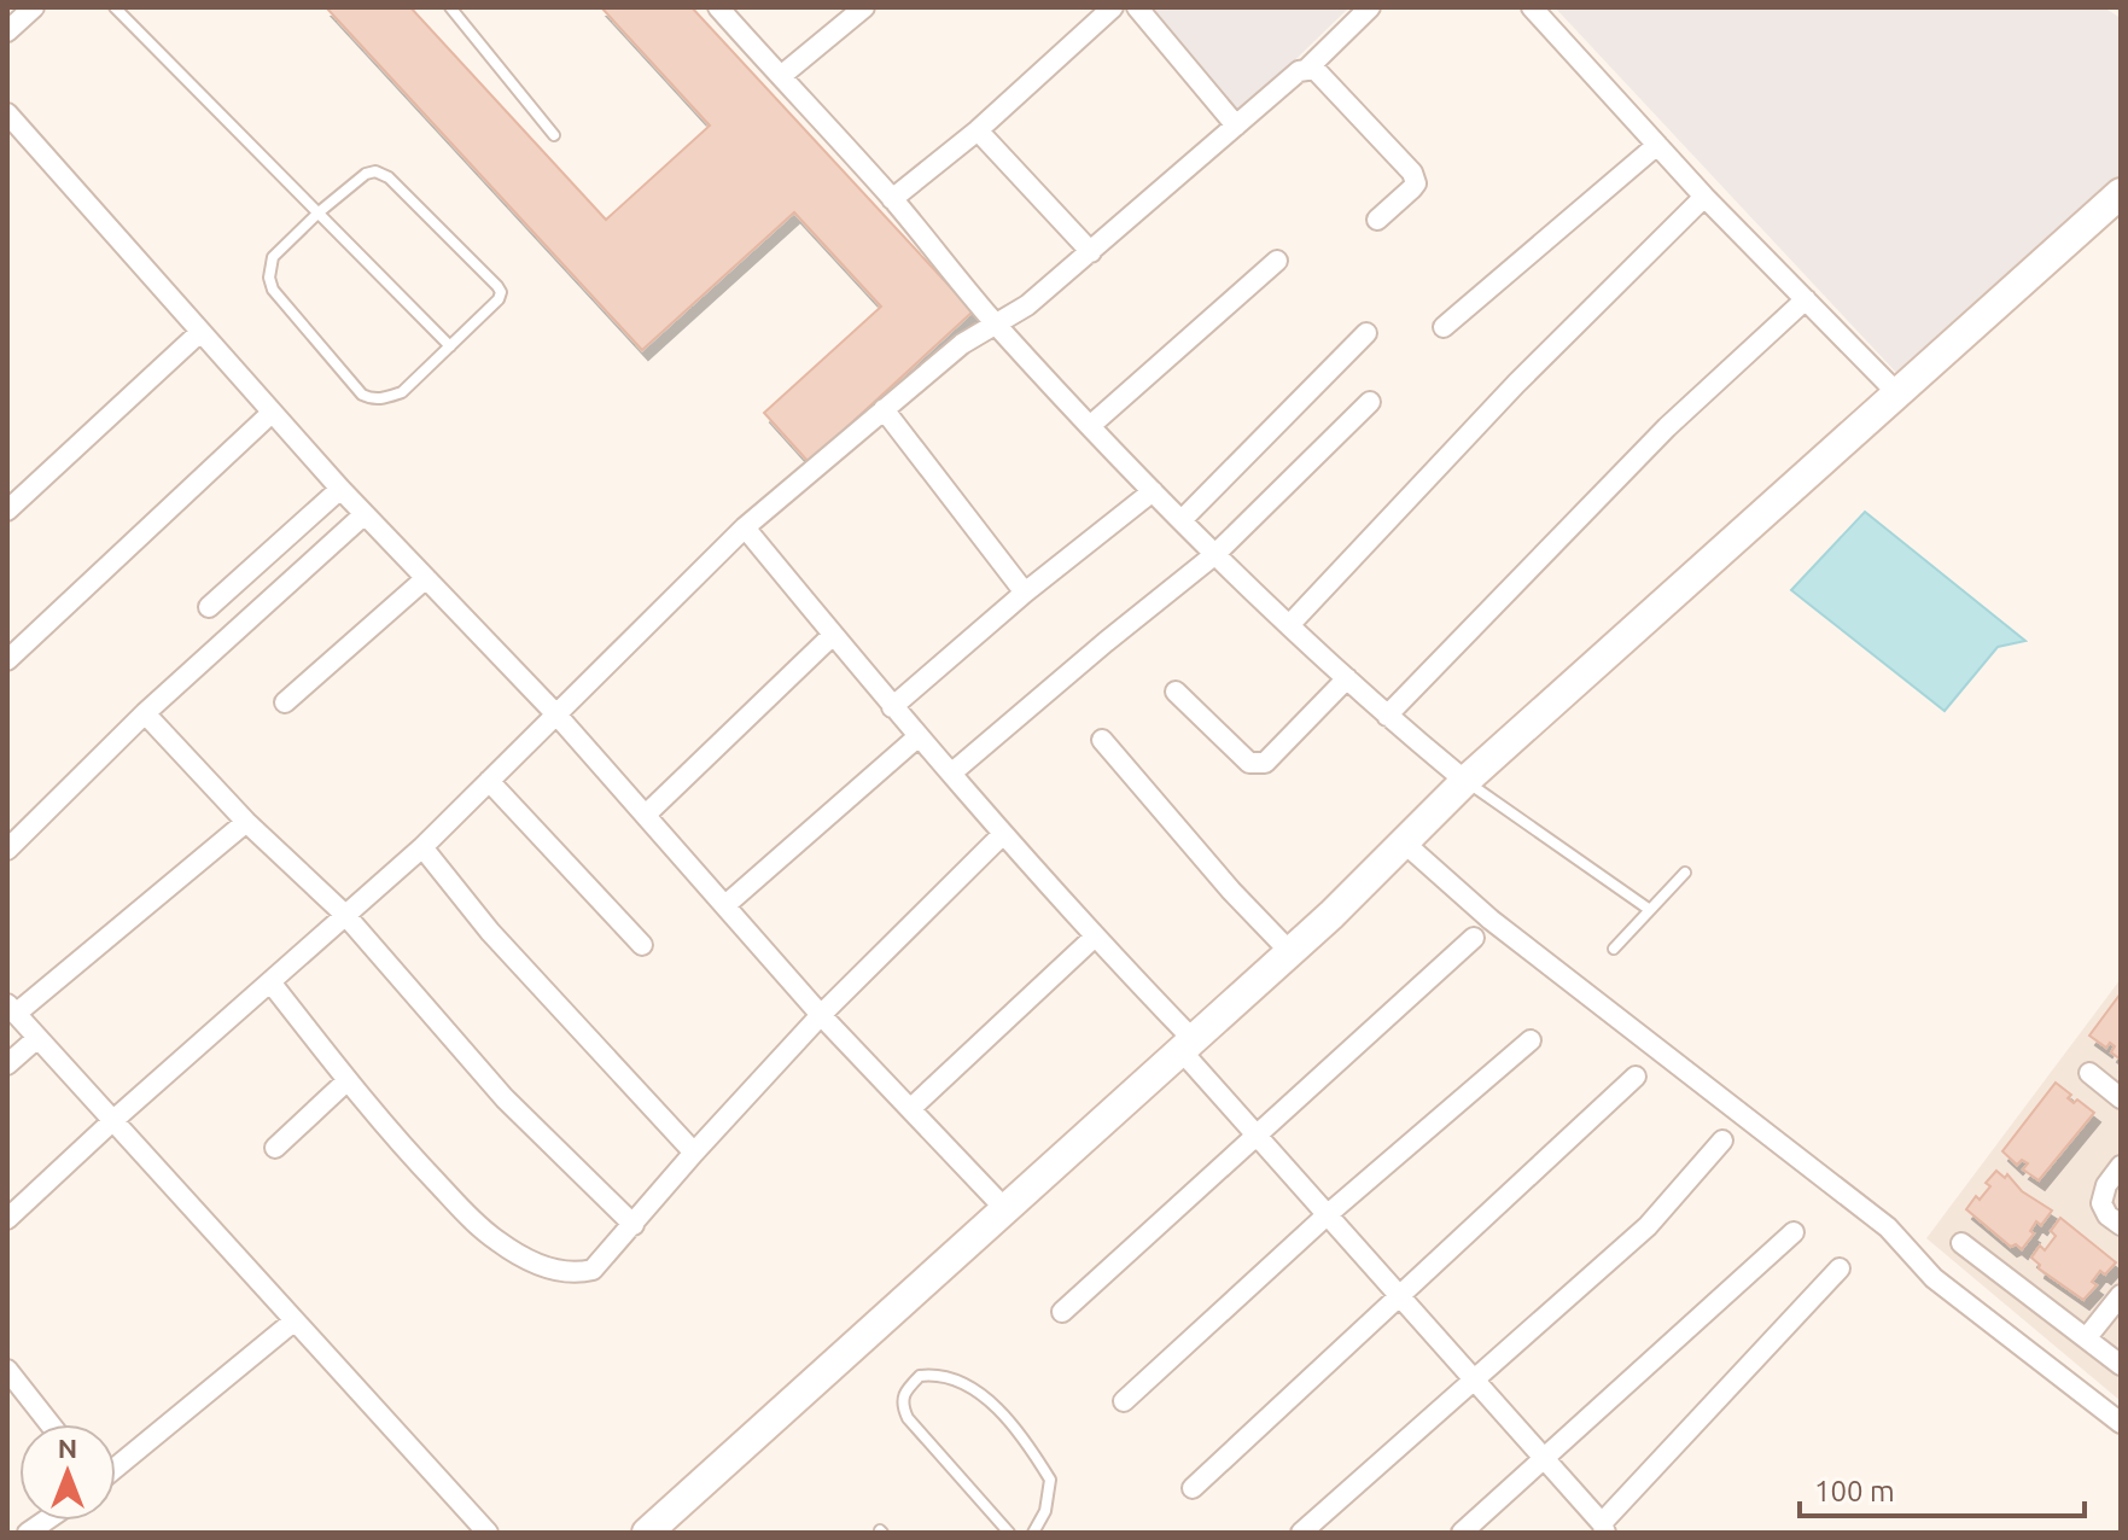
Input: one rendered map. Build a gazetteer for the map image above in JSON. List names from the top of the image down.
{
  "scale_bar": "100 m",
  "north": "top"
}
